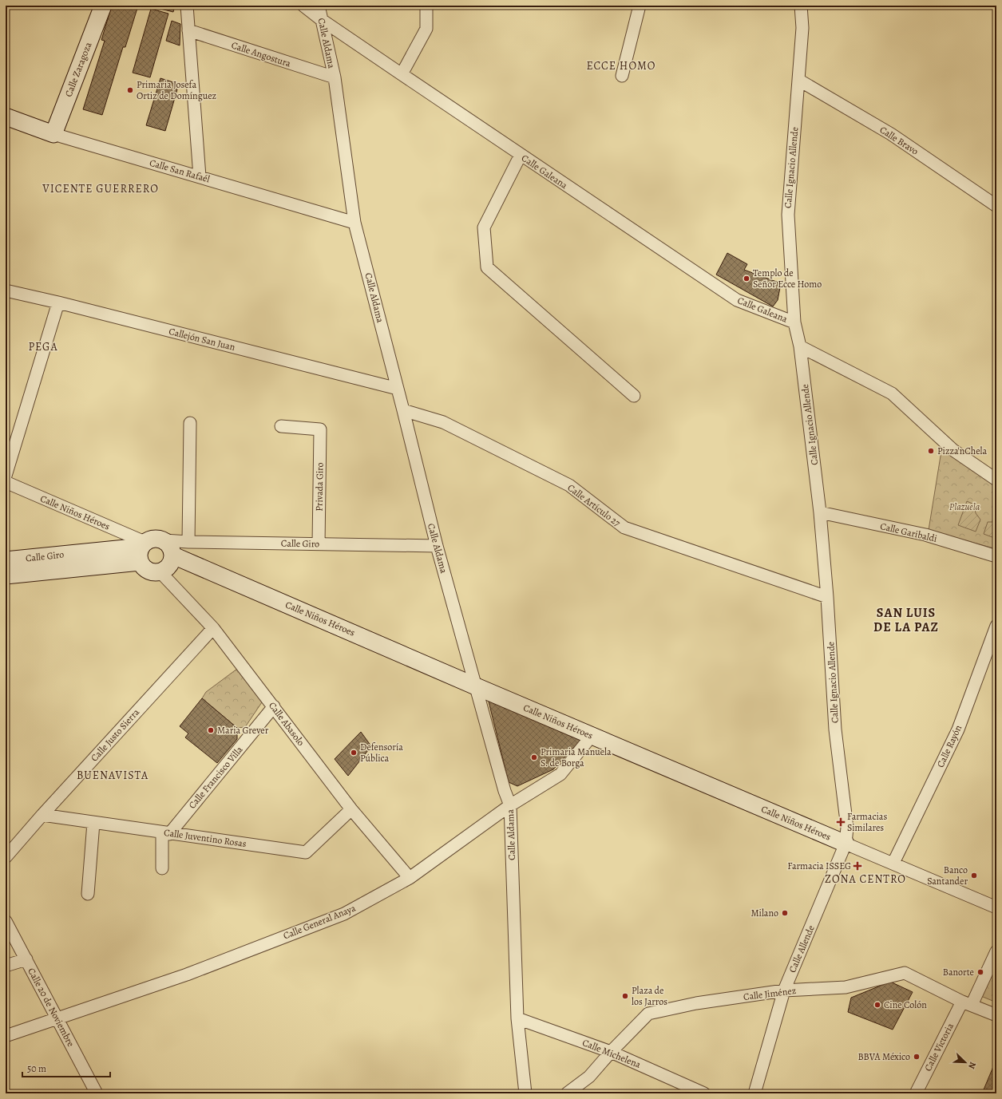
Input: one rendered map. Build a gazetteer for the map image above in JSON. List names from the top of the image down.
{
  "streets": {
    "street": [
      "Calle Aldama",
      "Calle Angostura",
      "Calle Zaragoza",
      "Calle Bravo",
      "Calle Ignacio Allende",
      "Calle San Rafaél",
      "Calle Galeana",
      "Callejón San Juan",
      "Privada Giro",
      "Calle Artículo 27",
      "Calle Niños Héroes",
      "Calle Garibaldi",
      "Calle Giro",
      "Calle Abasolo",
      "Calle Justo Sierra",
      "Calle Rayón",
      "Calle Francisco Villa",
      "Calle Juventino Rosas",
      "Calle General Anaya",
      "Calle Allende",
      "Calle Jiménez",
      "Calle 20 de Noviembre",
      "Calle Victoria",
      "Calle Michelena"
    ]
  },
  "crossings": [
    ["Calle Aldama", "Calle Angostura"],
    ["Calle Aldama", "Calle San Rafaél"],
    ["Calle Aldama", "Calle Galeana"],
    ["Calle Aldama", "Callejón San Juan"],
    ["Calle Aldama", "Calle Artículo 27"],
    ["Calle Aldama", "Calle Niños Héroes"],
    ["Calle Aldama", "Calle Giro"],
    ["Calle Aldama", "Calle General Anaya"],
    ["Calle Aldama", "Calle Michelena"],
    ["Calle Zaragoza", "Calle San Rafaél"],
    ["Calle Bravo", "Calle Ignacio Allende"],
    ["Calle Ignacio Allende", "Calle Galeana"],
    ["Calle Ignacio Allende", "Calle Artículo 27"],
    ["Calle Ignacio Allende", "Calle Niños Héroes"],
    ["Calle Ignacio Allende", "Calle Garibaldi"],
    ["Calle Ignacio Allende", "Calle Allende"],
    ["Privada Giro", "Calle Giro"],
    ["Calle Niños Héroes", "Calle Giro"],
    ["Calle Niños Héroes", "Calle Abasolo"],
    ["Calle Niños Héroes", "Calle Rayón"],
    ["Calle Niños Héroes", "Calle General Anaya"],
    ["Calle Niños Héroes", "Calle Allende"],
    ["Calle Giro", "Calle Abasolo"],
    ["Calle Abasolo", "Calle Justo Sierra"],
    ["Calle Abasolo", "Calle Francisco Villa"],
    ["Calle Abasolo", "Calle Juventino Rosas"],
    ["Calle Abasolo", "Calle General Anaya"],
    ["Calle Justo Sierra", "Calle Juventino Rosas"],
    ["Calle Francisco Villa", "Calle Juventino Rosas"],
    ["Calle General Anaya", "Calle 20 de Noviembre"],
    ["Calle Allende", "Calle Jiménez"],
    ["Calle Jiménez", "Calle Victoria"],
    ["Calle Jiménez", "Calle Michelena"]
  ],
  "districts": [
    "ECCE HOMO",
    "VICENTE GUERRERO",
    "PEGA",
    "SAN LUIS DE LA PAZ",
    "BUENAVISTA",
    "ZONA CENTRO"
  ],
  "parks": ["Plazuela"],
  "places": {
    "other": [
      "Primaria Josefa Ortiz de Domínguez",
      "Templo de Señor Ecce Homo",
      "Pizza'nChela",
      "Maria Grever",
      "Defensoría Pública",
      "Primaria Manuela S. de Borga",
      "Banco Santander",
      "Milano",
      "Banorte",
      "Plaza de los Jarros",
      "Cine Colón",
      "BBVA México"
    ],
    "health": ["Farmacias Similares", "Farmacia ISSEG"]
  },
  "scale_bar": "50 m",
  "north": "bottom right"
}
